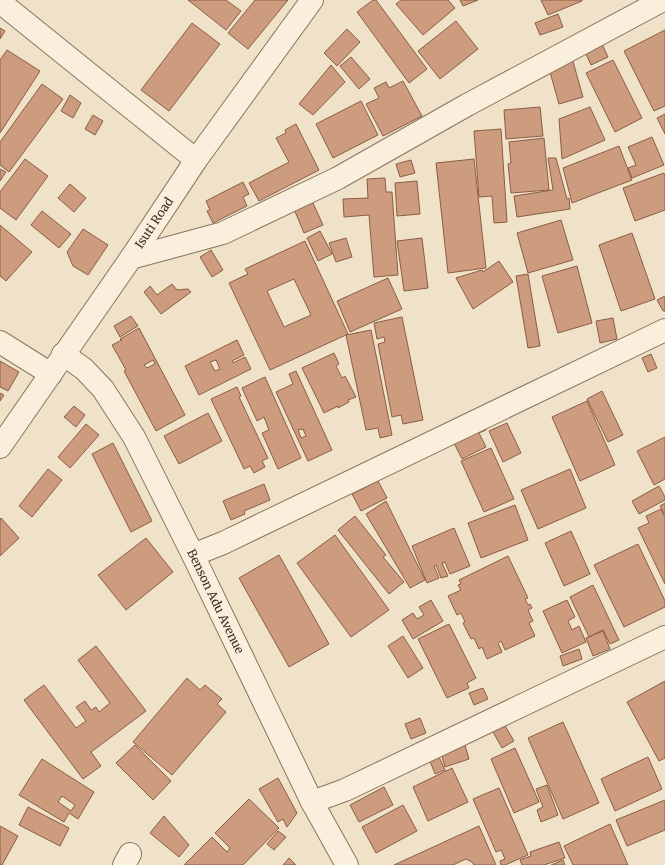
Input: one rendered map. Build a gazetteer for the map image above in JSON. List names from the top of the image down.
{
  "streets": {
    "street": ["Isuti Road", "Benson Adu Avenue"]
  },
  "crossings": [
    ["Isuti Road", "Benson Adu Avenue"]
  ]
}
